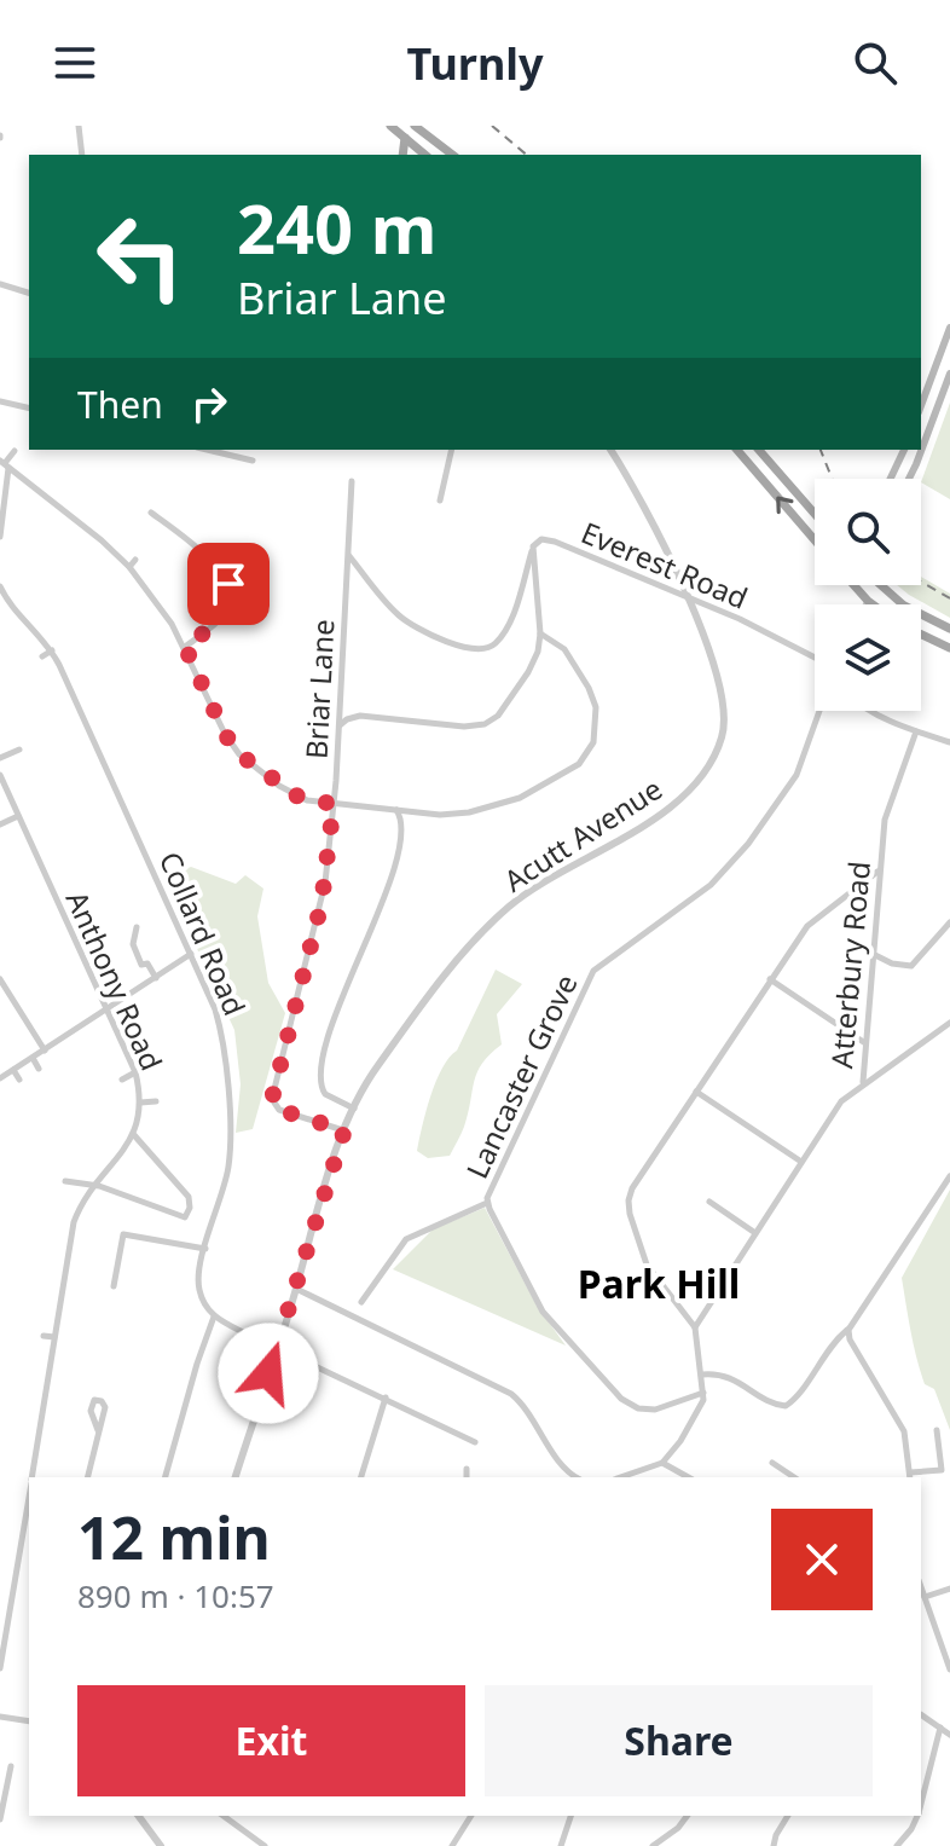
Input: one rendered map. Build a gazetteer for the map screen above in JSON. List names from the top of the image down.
{
  "streets": {
    "street": [
      "Everest Road",
      "Briar Lane",
      "Acutt Avenue",
      "Collard Road",
      "Atterbury Road",
      "Anthony Road",
      "Lancaster Grove"
    ]
  },
  "crossings": [
    ["Everest Road", "Briar Lane"],
    ["Everest Road", "Acutt Avenue"],
    ["Briar Lane", "Acutt Avenue"]
  ],
  "districts": ["Park Hill"],
  "page": {
    "header": "Turnly",
    "turn": ["240 m", "Briar Lane"],
    "then": "Then",
    "heading": ["12 min", "890 m · 10:57"],
    "buttons": ["Exit", "Share"]
  }
}
